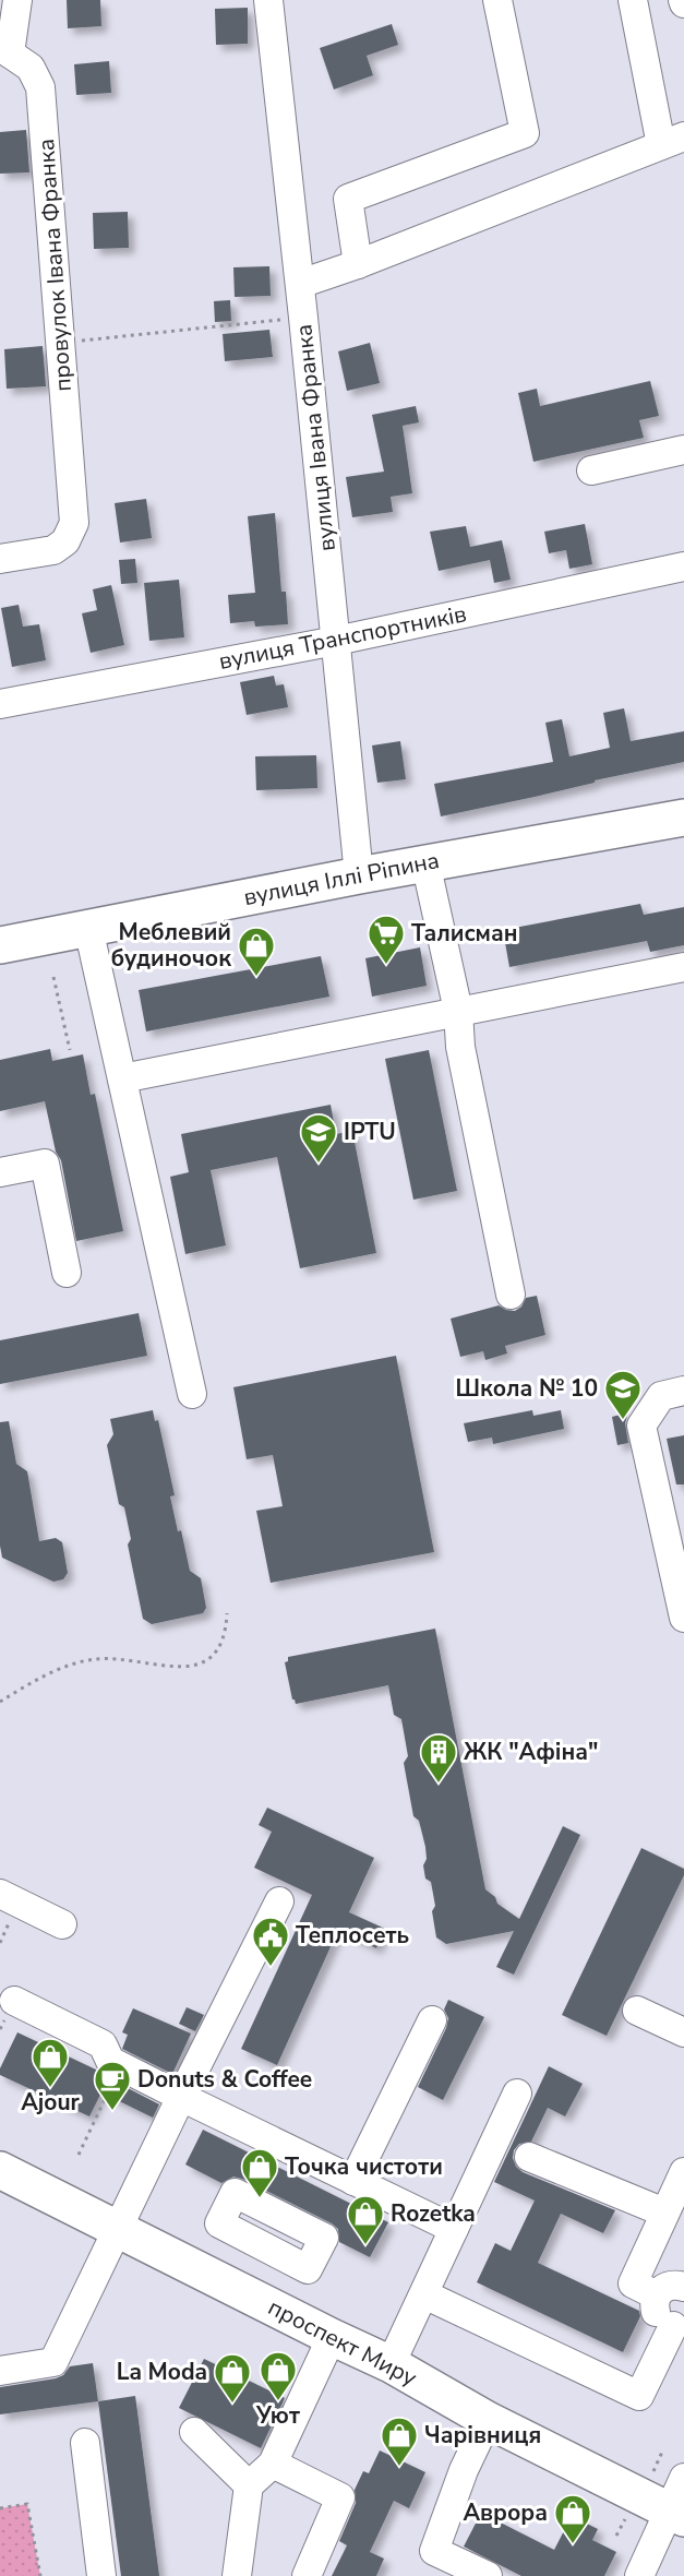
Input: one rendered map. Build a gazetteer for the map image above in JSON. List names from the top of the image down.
{
  "streets": {
    "main road": ["вулиця Іллі Ріпина", "проспект Миру"],
    "street": ["провулок Івана Франка", "вулиця Івана Франка", "вулиця Транспортників"]
  },
  "crossings": [
    ["вулиця Івана Франка", "вулиця Транспортників"],
    ["вулиця Івана Франка", "вулиця Іллі Ріпина"]
  ],
  "places": {
    "supermarket": ["Талисман"],
    "shop": [
      "Меблевий будиночок",
      "Ajour",
      "Точка чистоти",
      "Rozetka",
      "Уют",
      "La Moda",
      "Чарівниця",
      "Аврора"
    ],
    "school or university": ["IPTU", "Школа № 10"],
    "building": ["ЖК \"Афіна\""],
    "public building": ["Теплосеть"],
    "cafe": ["Donuts & Coffee"]
  }
}
